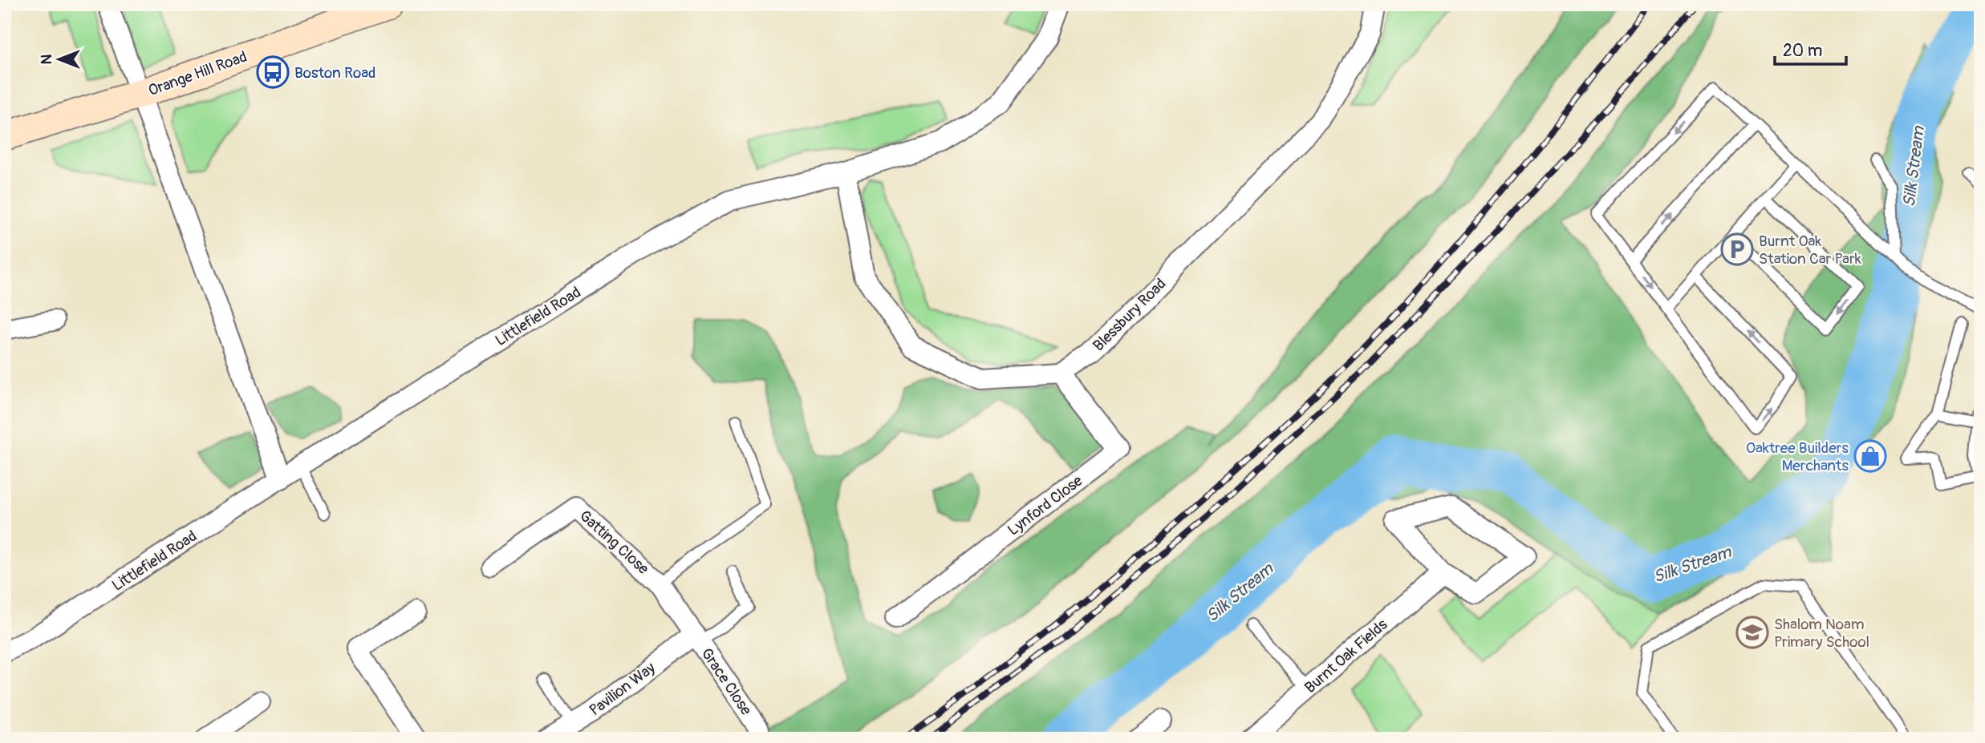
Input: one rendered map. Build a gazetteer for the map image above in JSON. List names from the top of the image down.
{
  "streets": {
    "street": [
      "Orange Hill Road",
      "Blessbury Road",
      "Littlefield Road",
      "Lynford Close",
      "Gatting Close",
      "Burnt Oak Fields",
      "Grace Close",
      "Pavilion Way"
    ]
  },
  "crossings": [
    ["Blessbury Road", "Lynford Close"],
    ["Gatting Close", "Grace Close"],
    ["Gatting Close", "Pavilion Way"],
    ["Grace Close", "Pavilion Way"]
  ],
  "water": ["Silk Stream"],
  "places": {
    "bus stop": ["Boston Road"],
    "parking": ["Burnt Oak Station Car Park"],
    "shop": ["Oaktree Builders Merchants"],
    "school or university": ["Shalom Noam Primary School"]
  },
  "scale_bar": "20 m",
  "north": "left"
}
